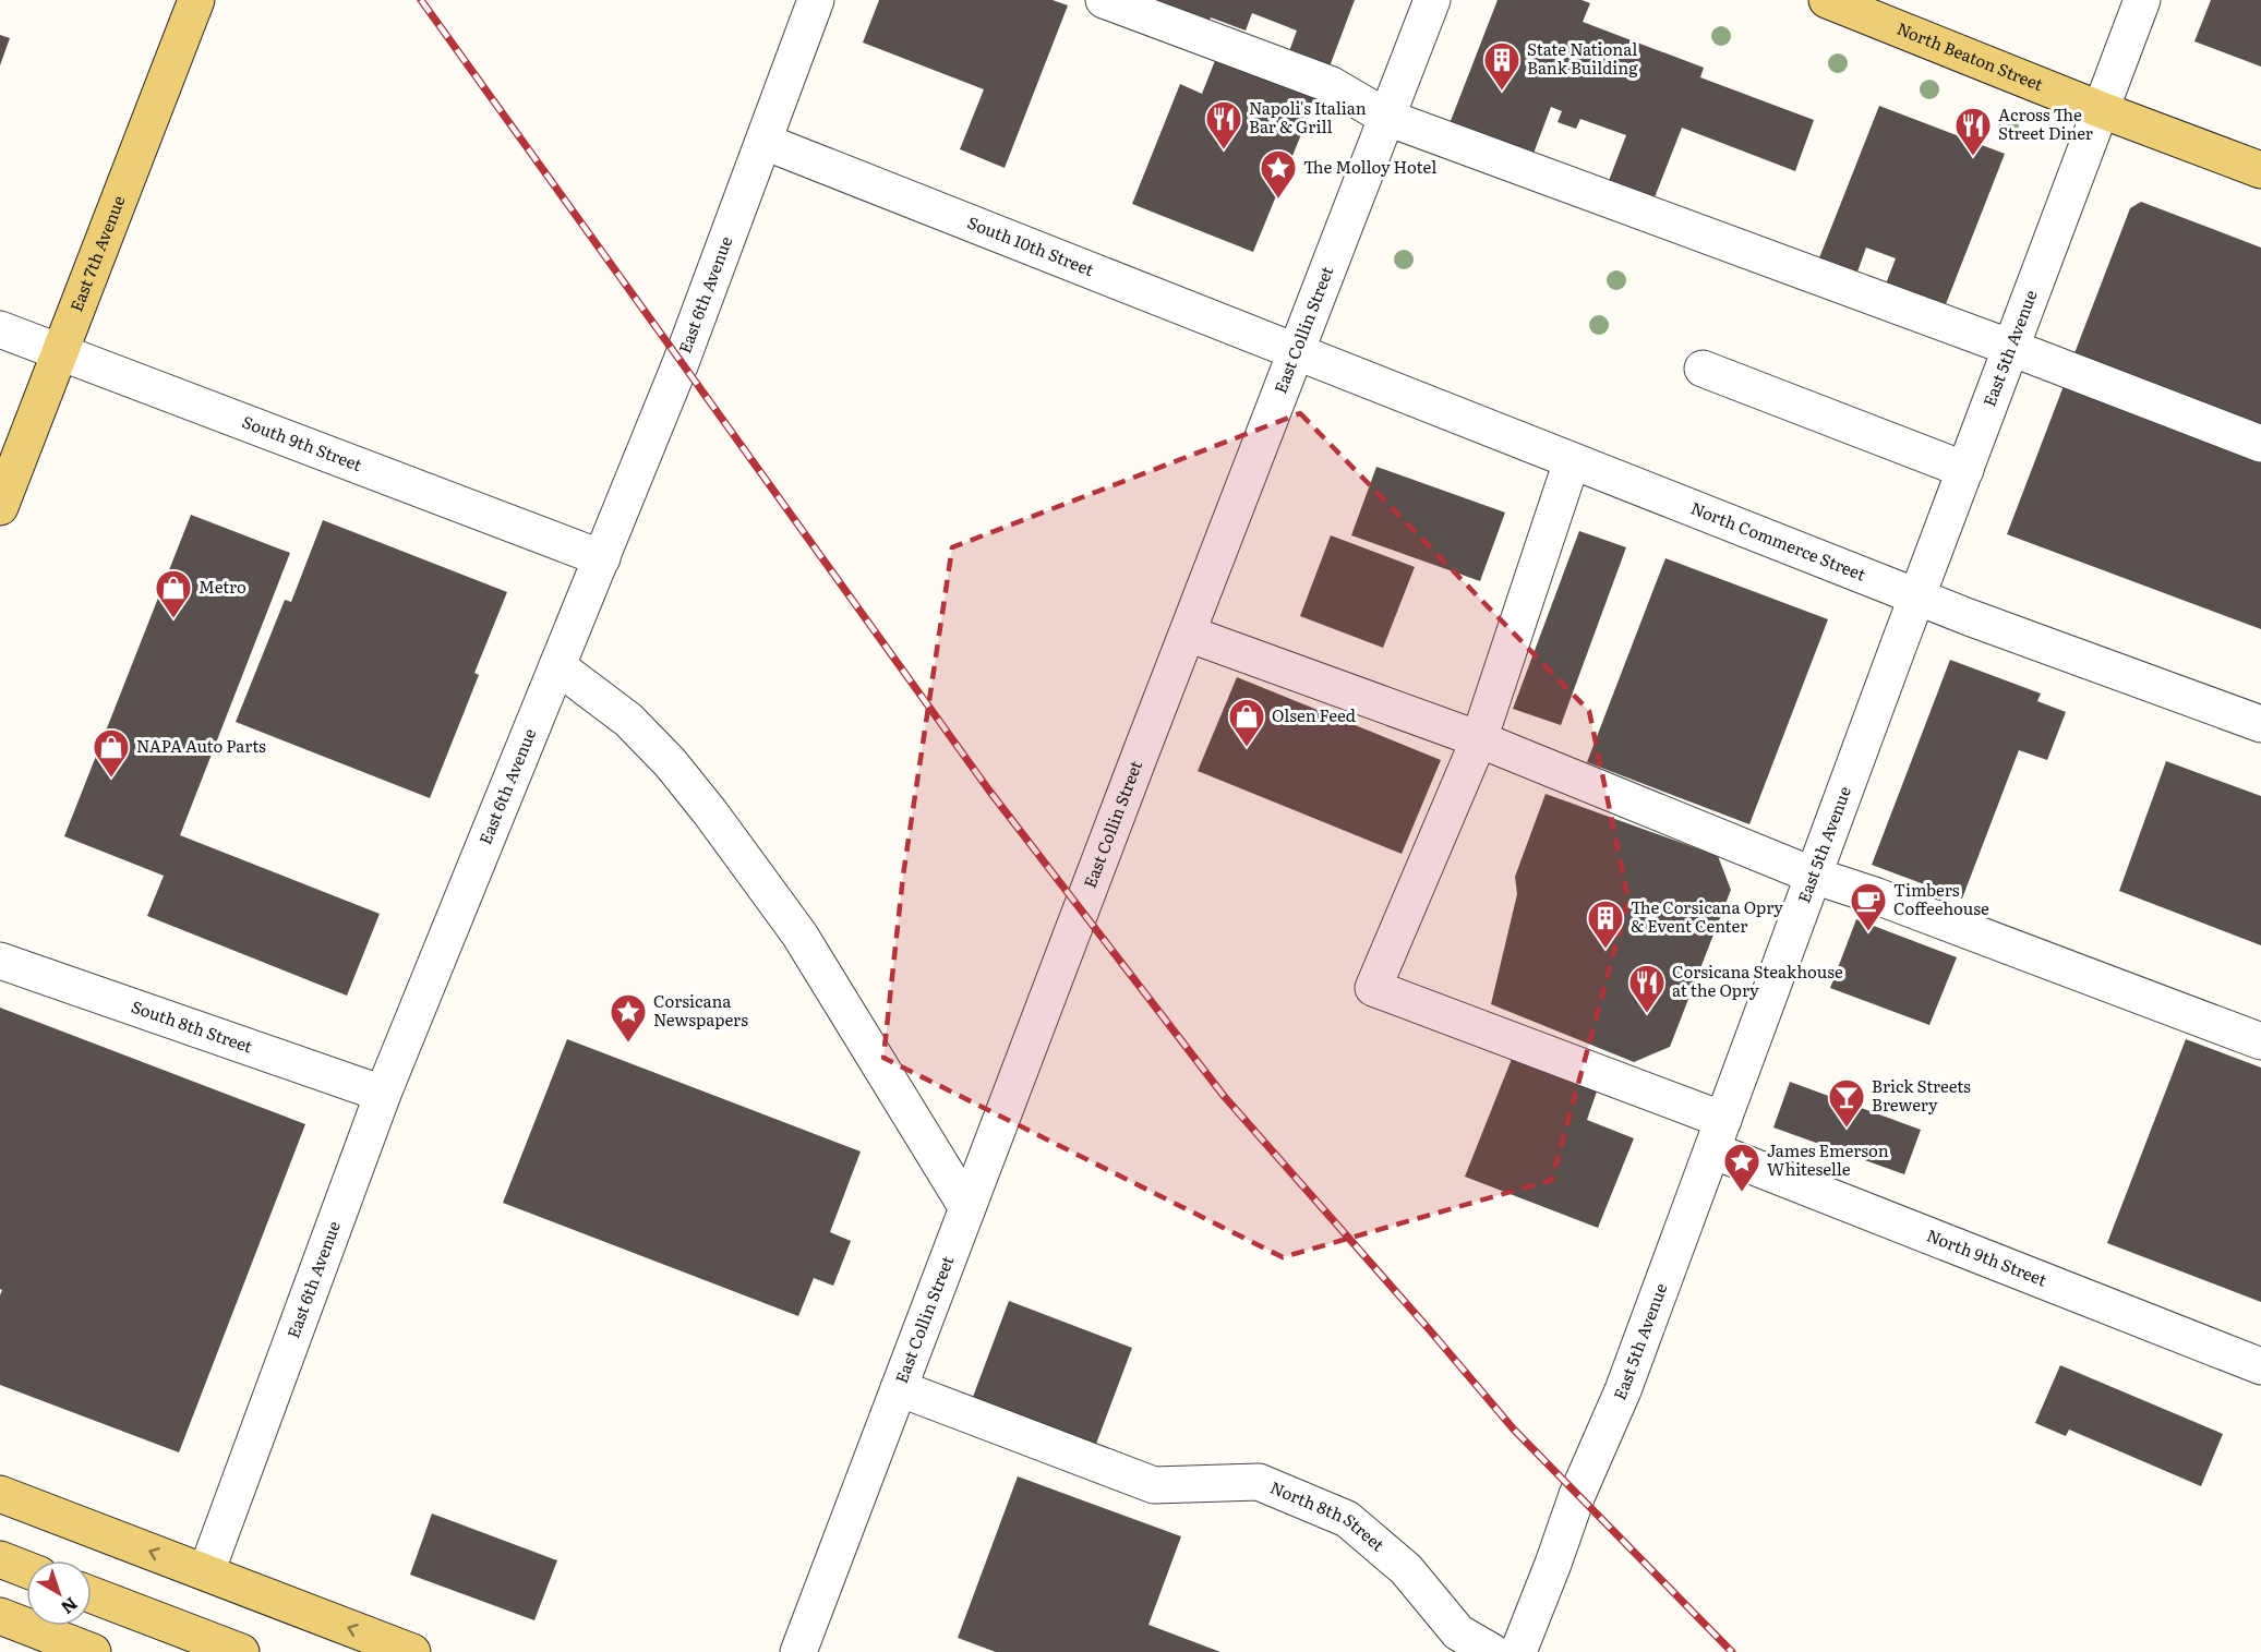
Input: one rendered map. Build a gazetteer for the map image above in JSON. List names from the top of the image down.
{
  "streets": {
    "main road": ["North Beaton Street", "East 7th Avenue"],
    "street": [
      "South 10th Street",
      "East 6th Avenue",
      "East Collin Street",
      "East 5th Avenue",
      "South 9th Street",
      "North Commerce Street",
      "South 8th Street",
      "North 9th Street",
      "North 8th Street"
    ]
  },
  "crossings": [
    ["North Beaton Street", "East 5th Avenue"],
    ["South 10th Street", "East 6th Avenue"],
    ["South 10th Street", "East Collin Street"],
    ["South 10th Street", "North Commerce Street"],
    ["East 7th Avenue", "South 9th Street"],
    ["East 6th Avenue", "South 9th Street"],
    ["East 6th Avenue", "South 8th Street"],
    ["East Collin Street", "North Commerce Street"],
    ["East Collin Street", "North 8th Street"],
    ["East 5th Avenue", "North Commerce Street"],
    ["East 5th Avenue", "North 9th Street"]
  ],
  "places": {
    "building": ["State National Bank Building", "The Corsicana Opry & Event Center"],
    "restaurant": ["Napoli's Italian Bar & Grill", "Across The Street Diner", "Corsicana Steakhouse at the Opry"],
    "place": ["The Molloy Hotel", "Corsicana Newspapers", "James Emerson Whiteselle"],
    "shop": ["Metro", "Olsen Feed", "NAPA Auto Parts"],
    "cafe": ["Timbers Coffeehouse"],
    "bar": ["Brick Streets Brewery"]
  },
  "north": "bottom right"
}
